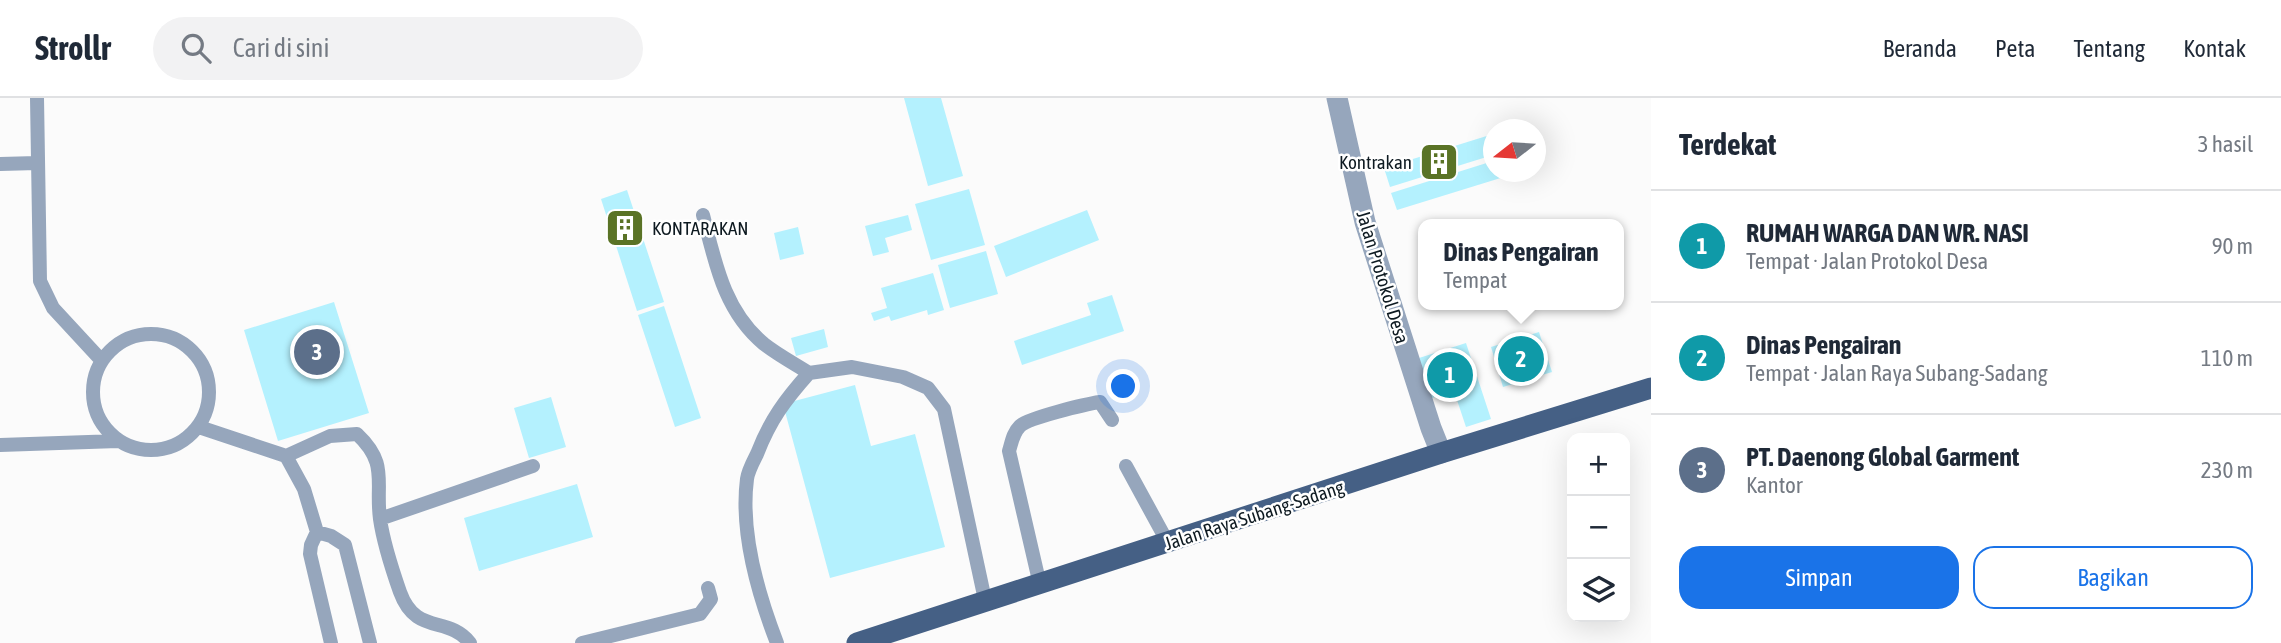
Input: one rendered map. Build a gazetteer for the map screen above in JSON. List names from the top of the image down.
{
  "streets": {
    "main road": ["Jalan Raya Subang-Sadang"],
    "street": ["Jalan Protokol Desa"]
  },
  "crossings": [
    ["Jalan Protokol Desa", "Jalan Raya Subang-Sadang"]
  ],
  "places": {
    "building": ["Kontrakan", "KONTARAKAN"]
  },
  "north": "left",
  "page": {
    "header": "Strollr",
    "search": "Cari di sini",
    "nav": [
      "Beranda",
      "Peta",
      "Tentang",
      "Kontak"
    ],
    "heading": ["Terdekat", "3 hasil"],
    "list": [
      {
        "mark": "1",
        "name": "RUMAH WARGA DAN WR. NASI",
        "note": "Tempat · Jalan Protokol Desa",
        "value": "90 m"
      },
      {
        "mark": "2",
        "name": "Dinas Pengairan",
        "note": "Tempat · Jalan Raya Subang-Sadang",
        "value": "110 m"
      },
      {
        "mark": "3",
        "name": "PT. Daenong Global Garment",
        "note": "Kantor",
        "value": "230 m"
      }
    ],
    "popup": ["Dinas Pengairan", "Tempat"],
    "pins": ["3", "2", "1"],
    "map_buttons": ["+", "−"],
    "buttons": ["Simpan", "Bagikan"]
  }
}
